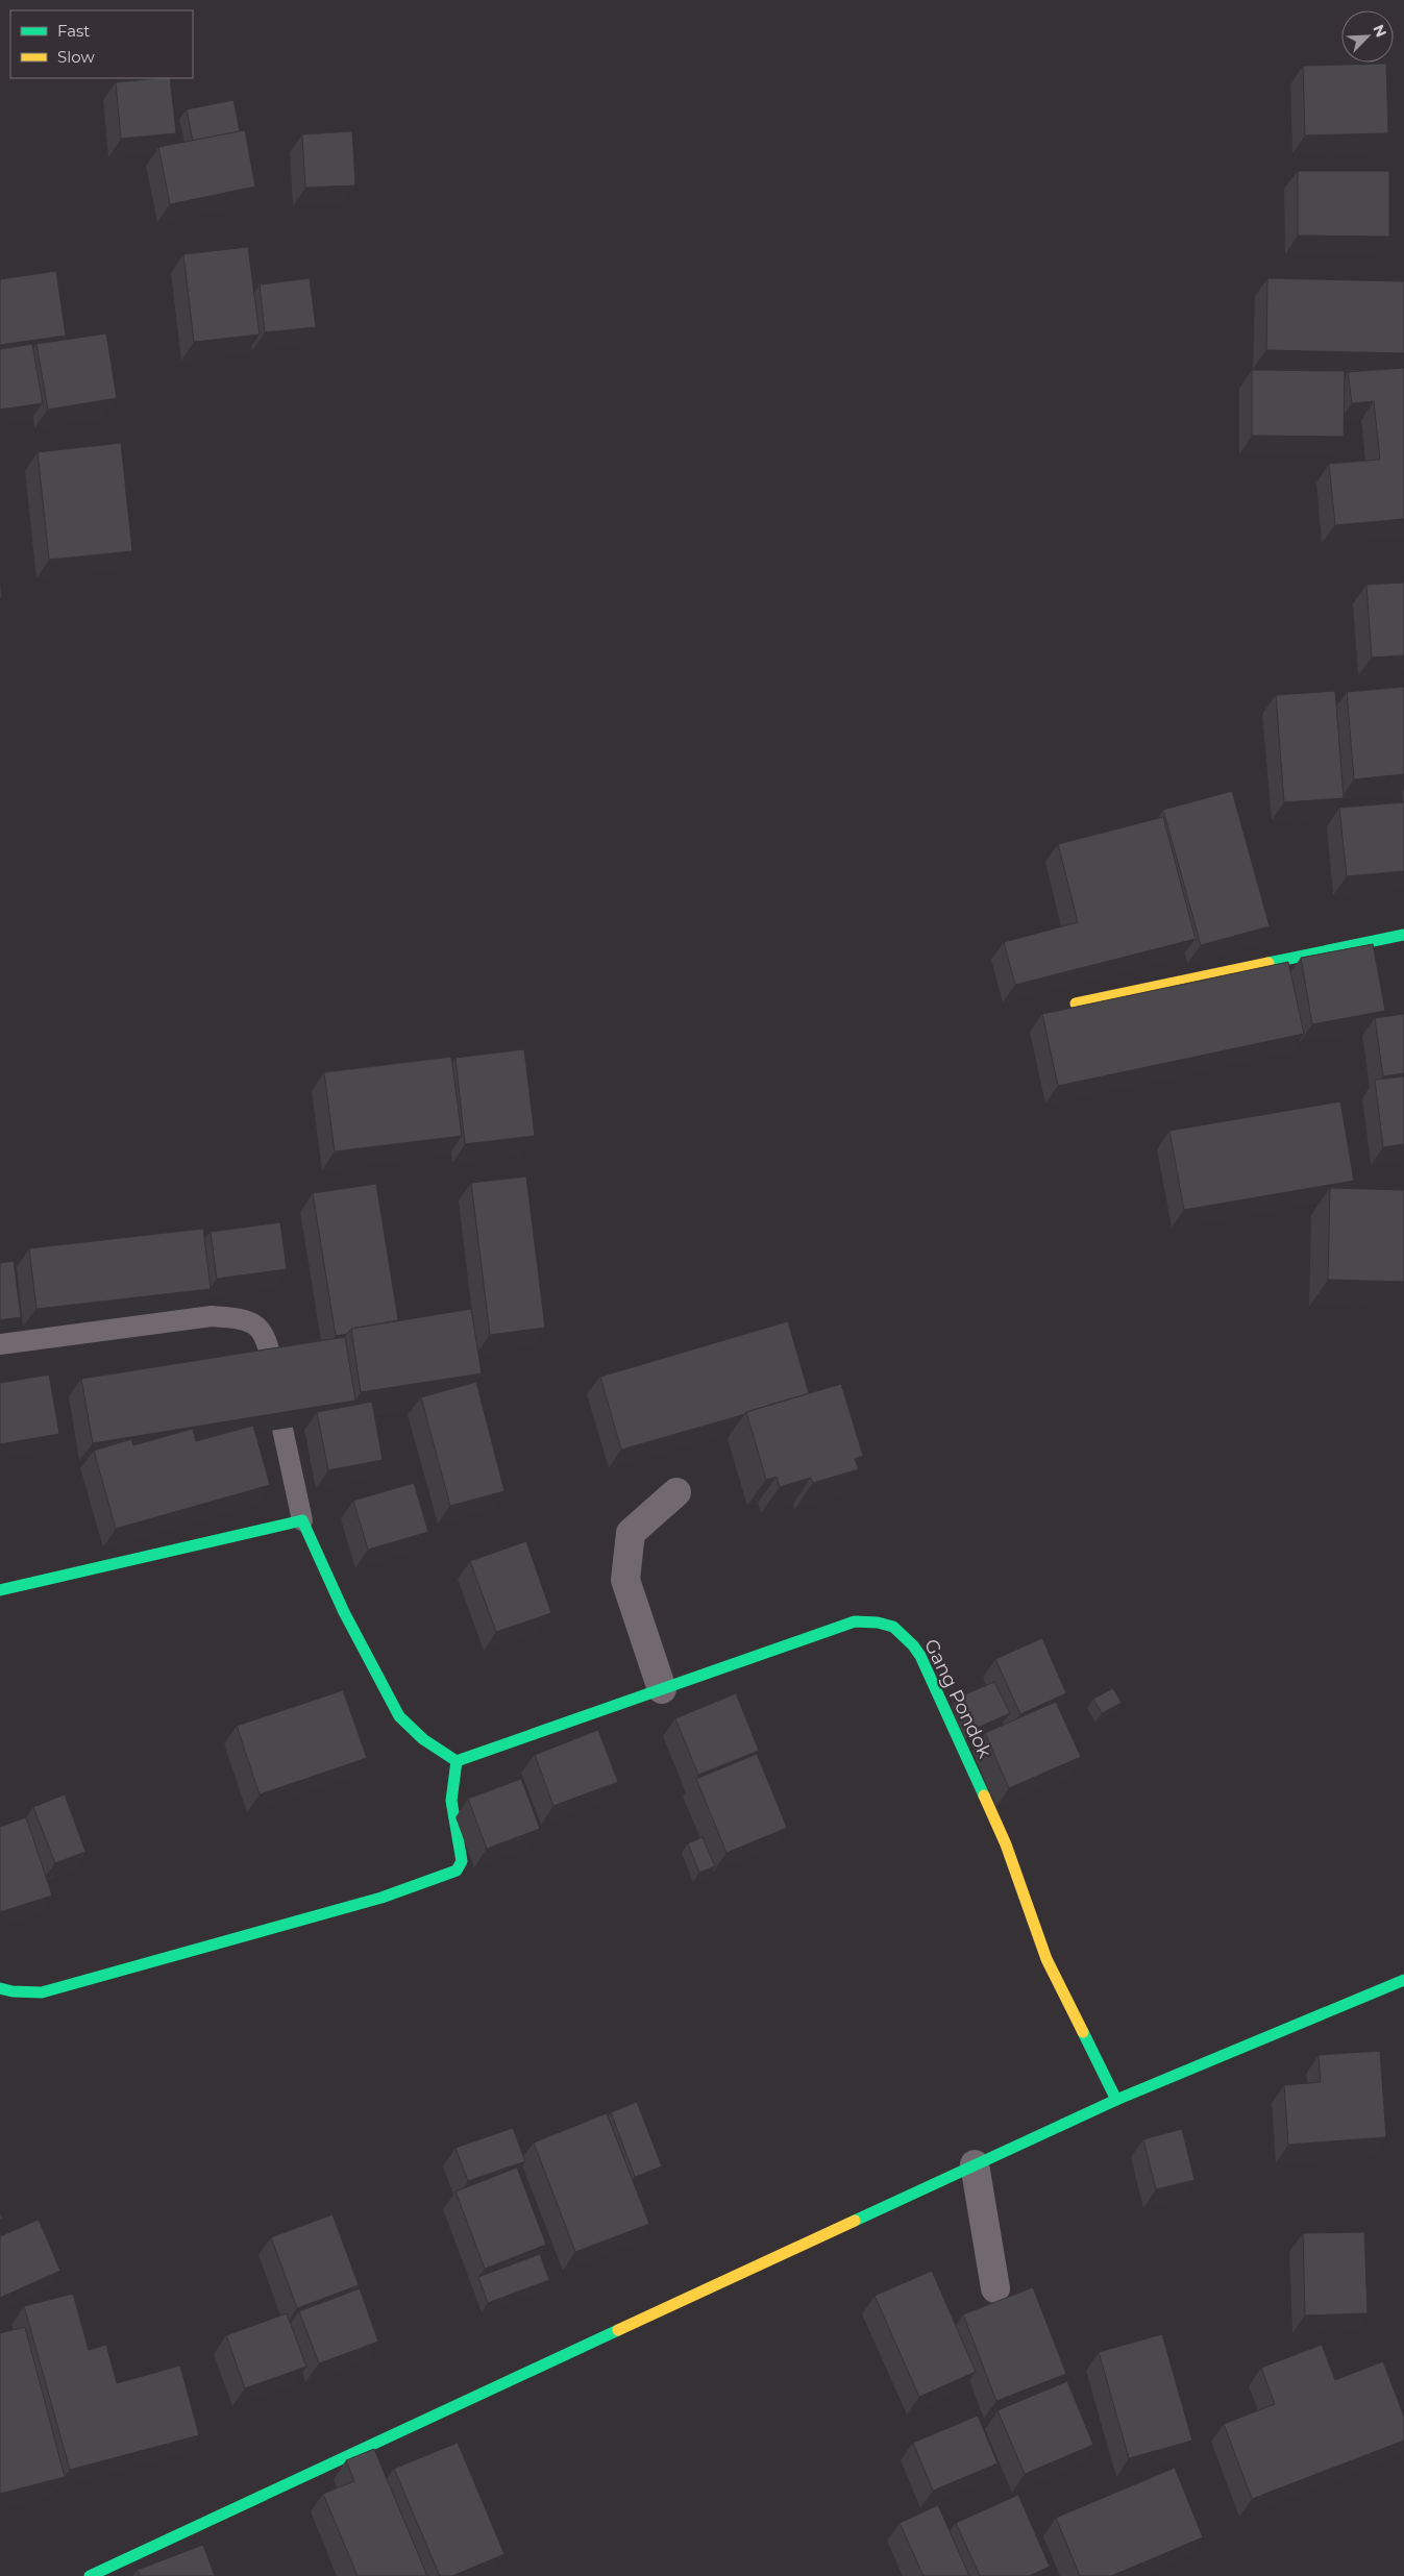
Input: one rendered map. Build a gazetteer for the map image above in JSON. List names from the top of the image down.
{
  "streets": {
    "street": ["Gang Pondok"]
  },
  "legend": ["Fast", "Slow"],
  "north": "top right"
}
